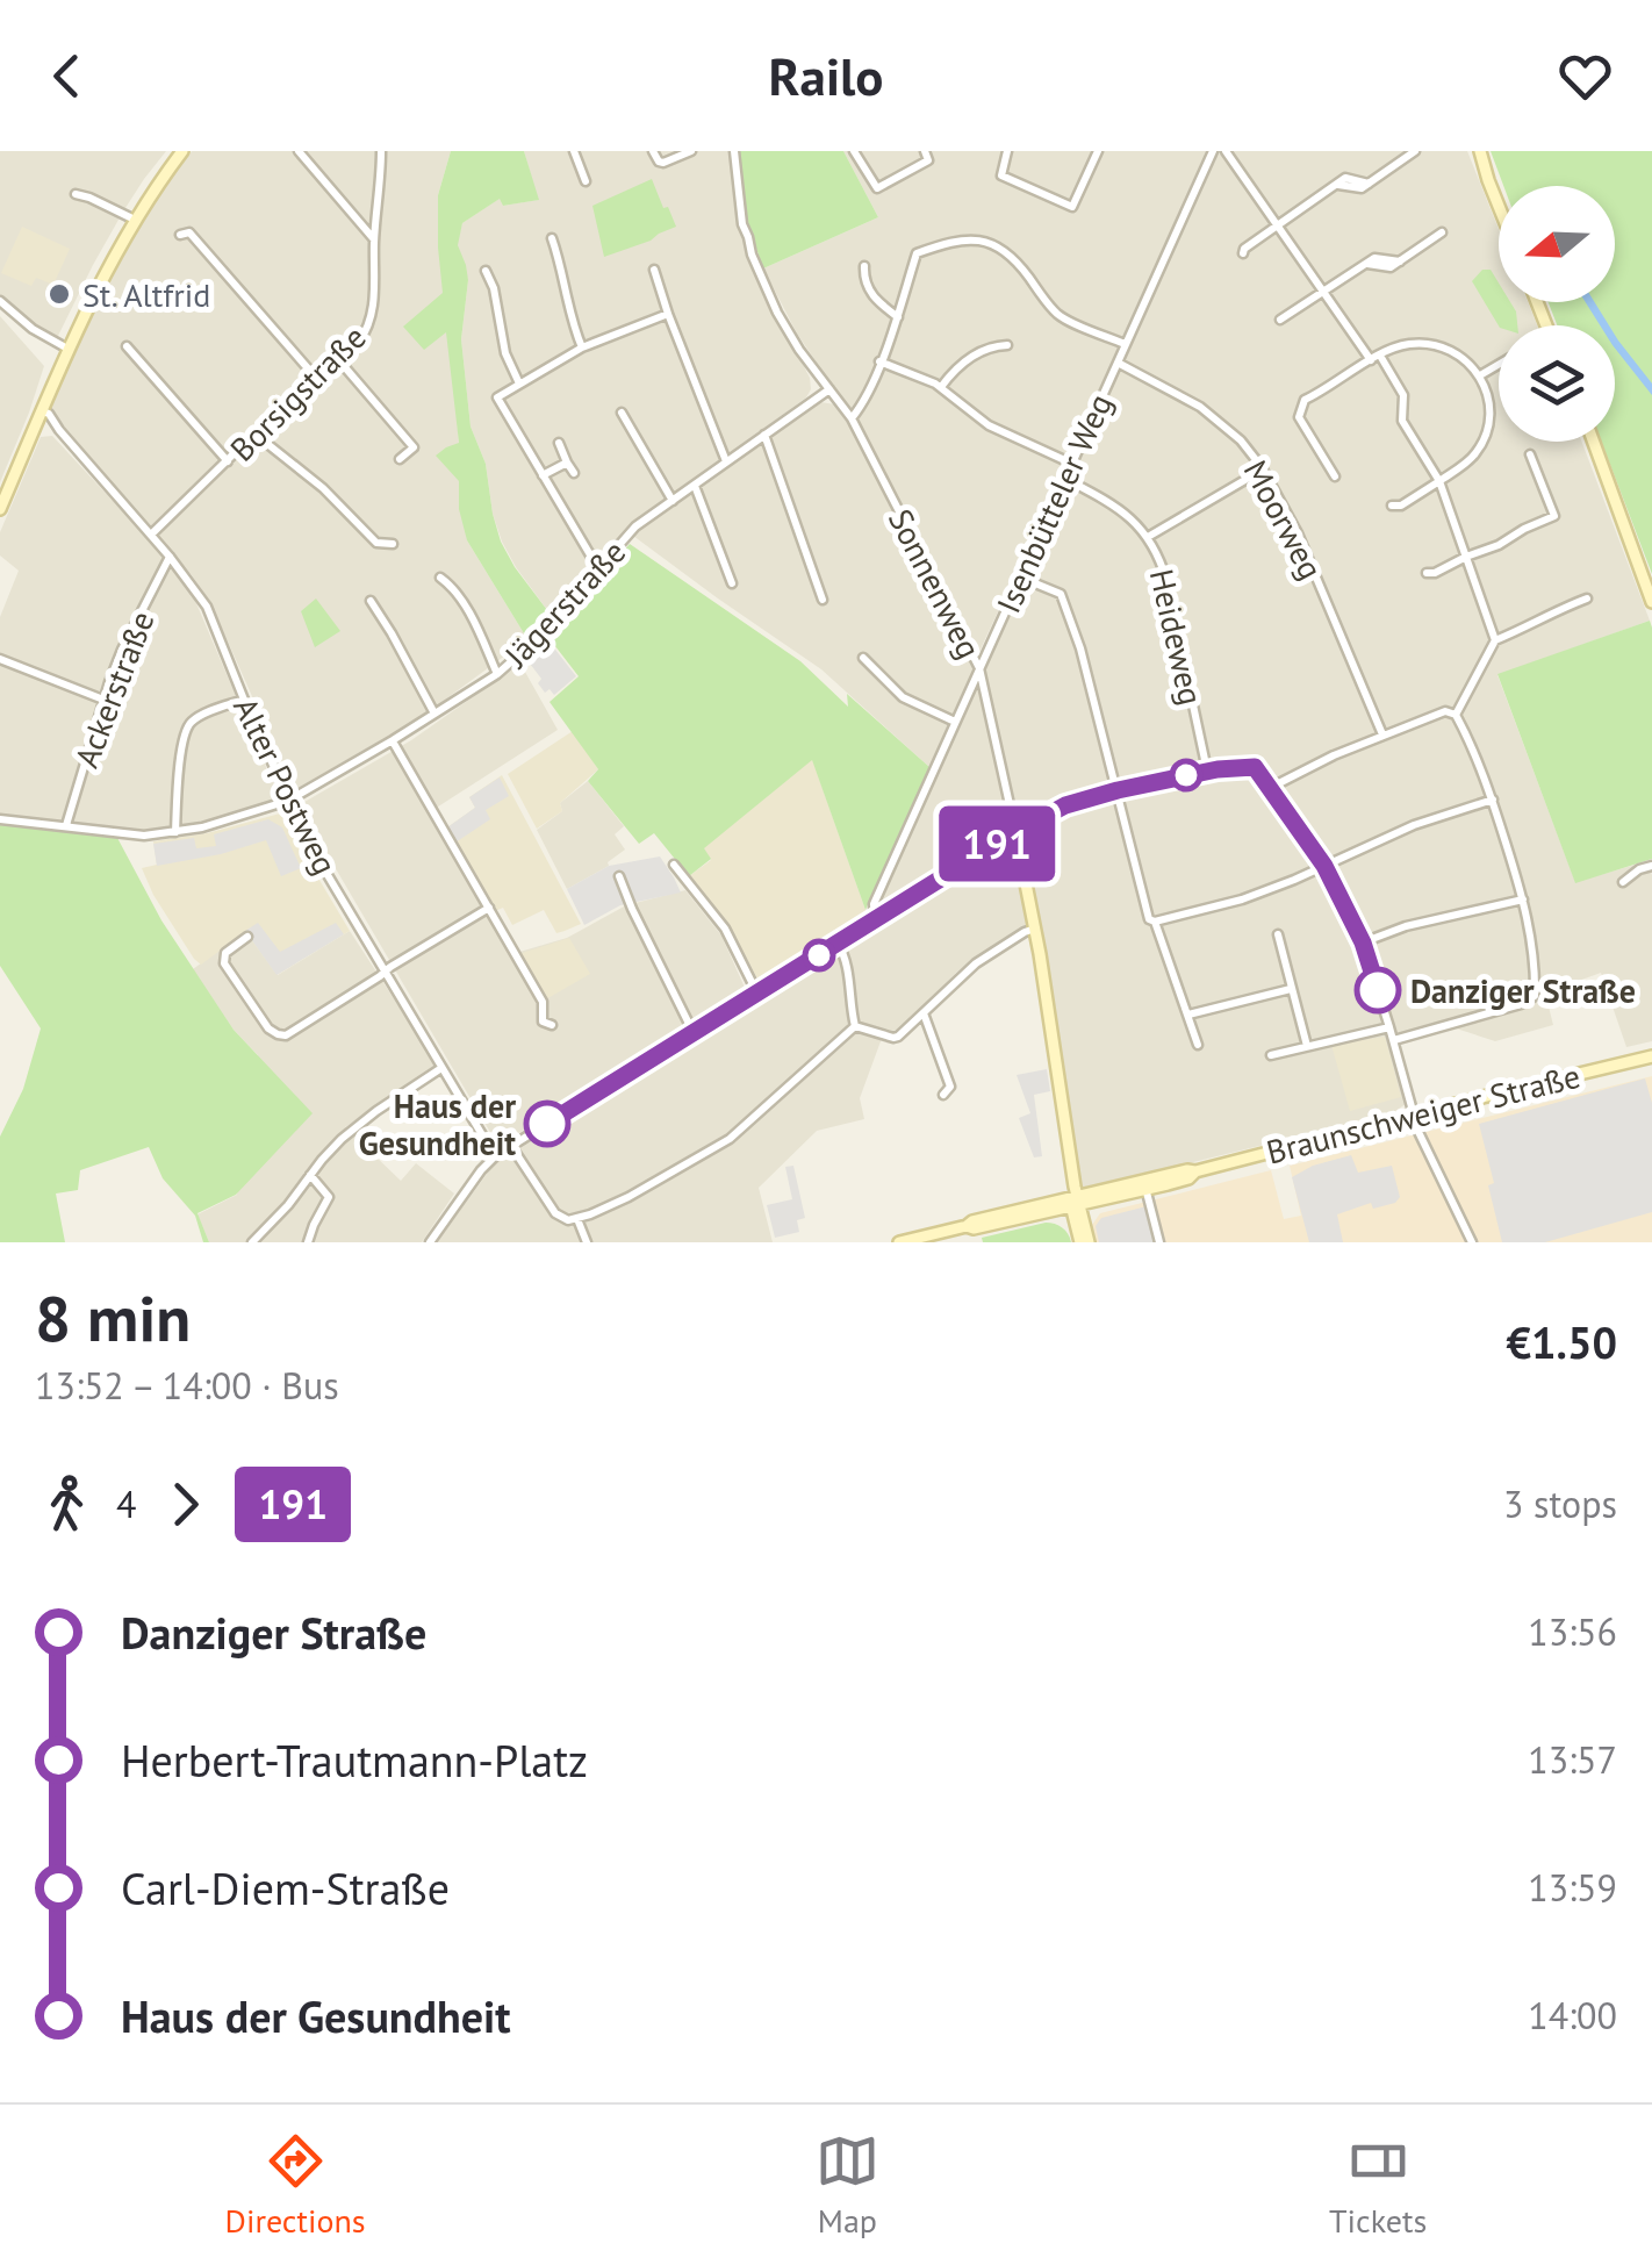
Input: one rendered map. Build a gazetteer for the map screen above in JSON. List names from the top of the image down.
{
  "streets": {
    "street": [
      "Borsigstraße",
      "Isenbütteler Weg",
      "Moorweg",
      "Sonnenweg",
      "Jägerstraße",
      "Heideweg",
      "Ackerstraße",
      "Alter Postweg",
      "Braunschweiger Straße"
    ]
  },
  "crossings": [
    ["Borsigstraße", "Alter Postweg"],
    ["Isenbütteler Weg", "Moorweg"],
    ["Isenbütteler Weg", "Sonnenweg"],
    ["Isenbütteler Weg", "Heideweg"],
    ["Sonnenweg", "Jägerstraße"],
    ["Sonnenweg", "Braunschweiger Straße"],
    ["Jägerstraße", "Ackerstraße"],
    ["Jägerstraße", "Alter Postweg"],
    ["Ackerstraße", "Alter Postweg"]
  ],
  "places": ["St. Altfrid", "Danziger Straße", "Haus der Gesundheit"],
  "lines": ["bus line 191"],
  "north": "left",
  "page": {
    "header": "Railo",
    "on_map": "191",
    "heading": ["8 min", "13:52 – 14:00 · Bus", "€1.50"],
    "legs": ["4", "191", "3 stops"],
    "list": [
      {
        "name": "Danziger Straße",
        "value": "13:56"
      },
      {
        "name": "Herbert-Trautmann-Platz",
        "value": "13:57"
      },
      {
        "name": "Carl-Diem-Straße",
        "value": "13:59"
      },
      {
        "name": "Haus der Gesundheit",
        "value": "14:00"
      }
    ],
    "tabs": ["Directions", "Map", "Tickets"]
  }
}
